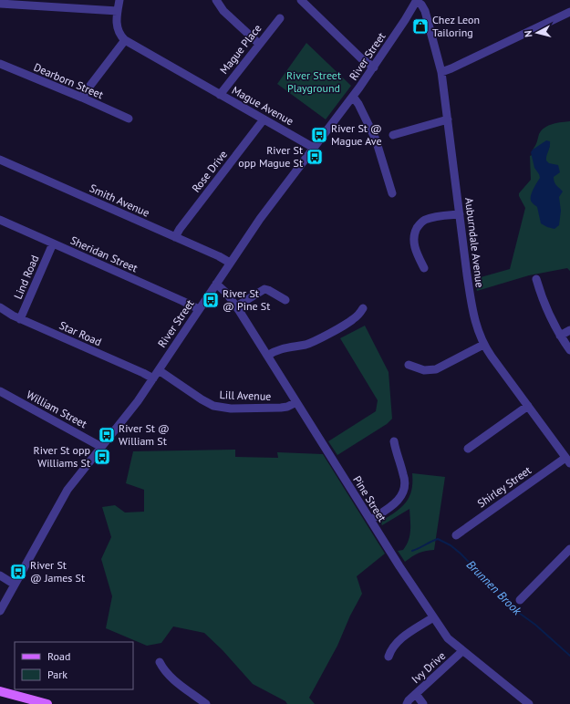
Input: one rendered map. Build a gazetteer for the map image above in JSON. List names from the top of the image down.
{
  "streets": {
    "street": [
      "Mague Place",
      "River Street",
      "Dearborn Street",
      "Mague Avenue",
      "Rose Drive",
      "Smith Avenue",
      "Auburndale Avenue",
      "Sheridan Street",
      "Lind Road",
      "Star Road",
      "Lill Avenue",
      "William Street",
      "Shirley Street",
      "Pine Street",
      "Ivy Drive"
    ]
  },
  "crossings": [
    ["Mague Place", "Mague Avenue"],
    ["River Street", "Mague Avenue"],
    ["River Street", "Smith Avenue"],
    ["River Street", "Auburndale Avenue"],
    ["River Street", "Sheridan Street"],
    ["River Street", "Star Road"],
    ["River Street", "Lill Avenue"],
    ["River Street", "William Street"],
    ["River Street", "Pine Street"],
    ["Mague Avenue", "Rose Drive"],
    ["Rose Drive", "Smith Avenue"],
    ["Auburndale Avenue", "Shirley Street"],
    ["Sheridan Street", "Lind Road"],
    ["Lind Road", "Star Road"],
    ["Lill Avenue", "Pine Street"],
    ["Pine Street", "Ivy Drive"]
  ],
  "water": ["Brunnen Brook"],
  "parks": ["River Street Playground"],
  "places": {
    "shop": ["Chez Leon Tailoring"],
    "bus stop": [
      "River St @ Mague Ave",
      "River St opp Mague St",
      "River St @ Pine St",
      "River St @ William St",
      "River St opp Williams St",
      "River St @ James St"
    ]
  },
  "legend": ["Road", "Park"],
  "north": "left"
}
